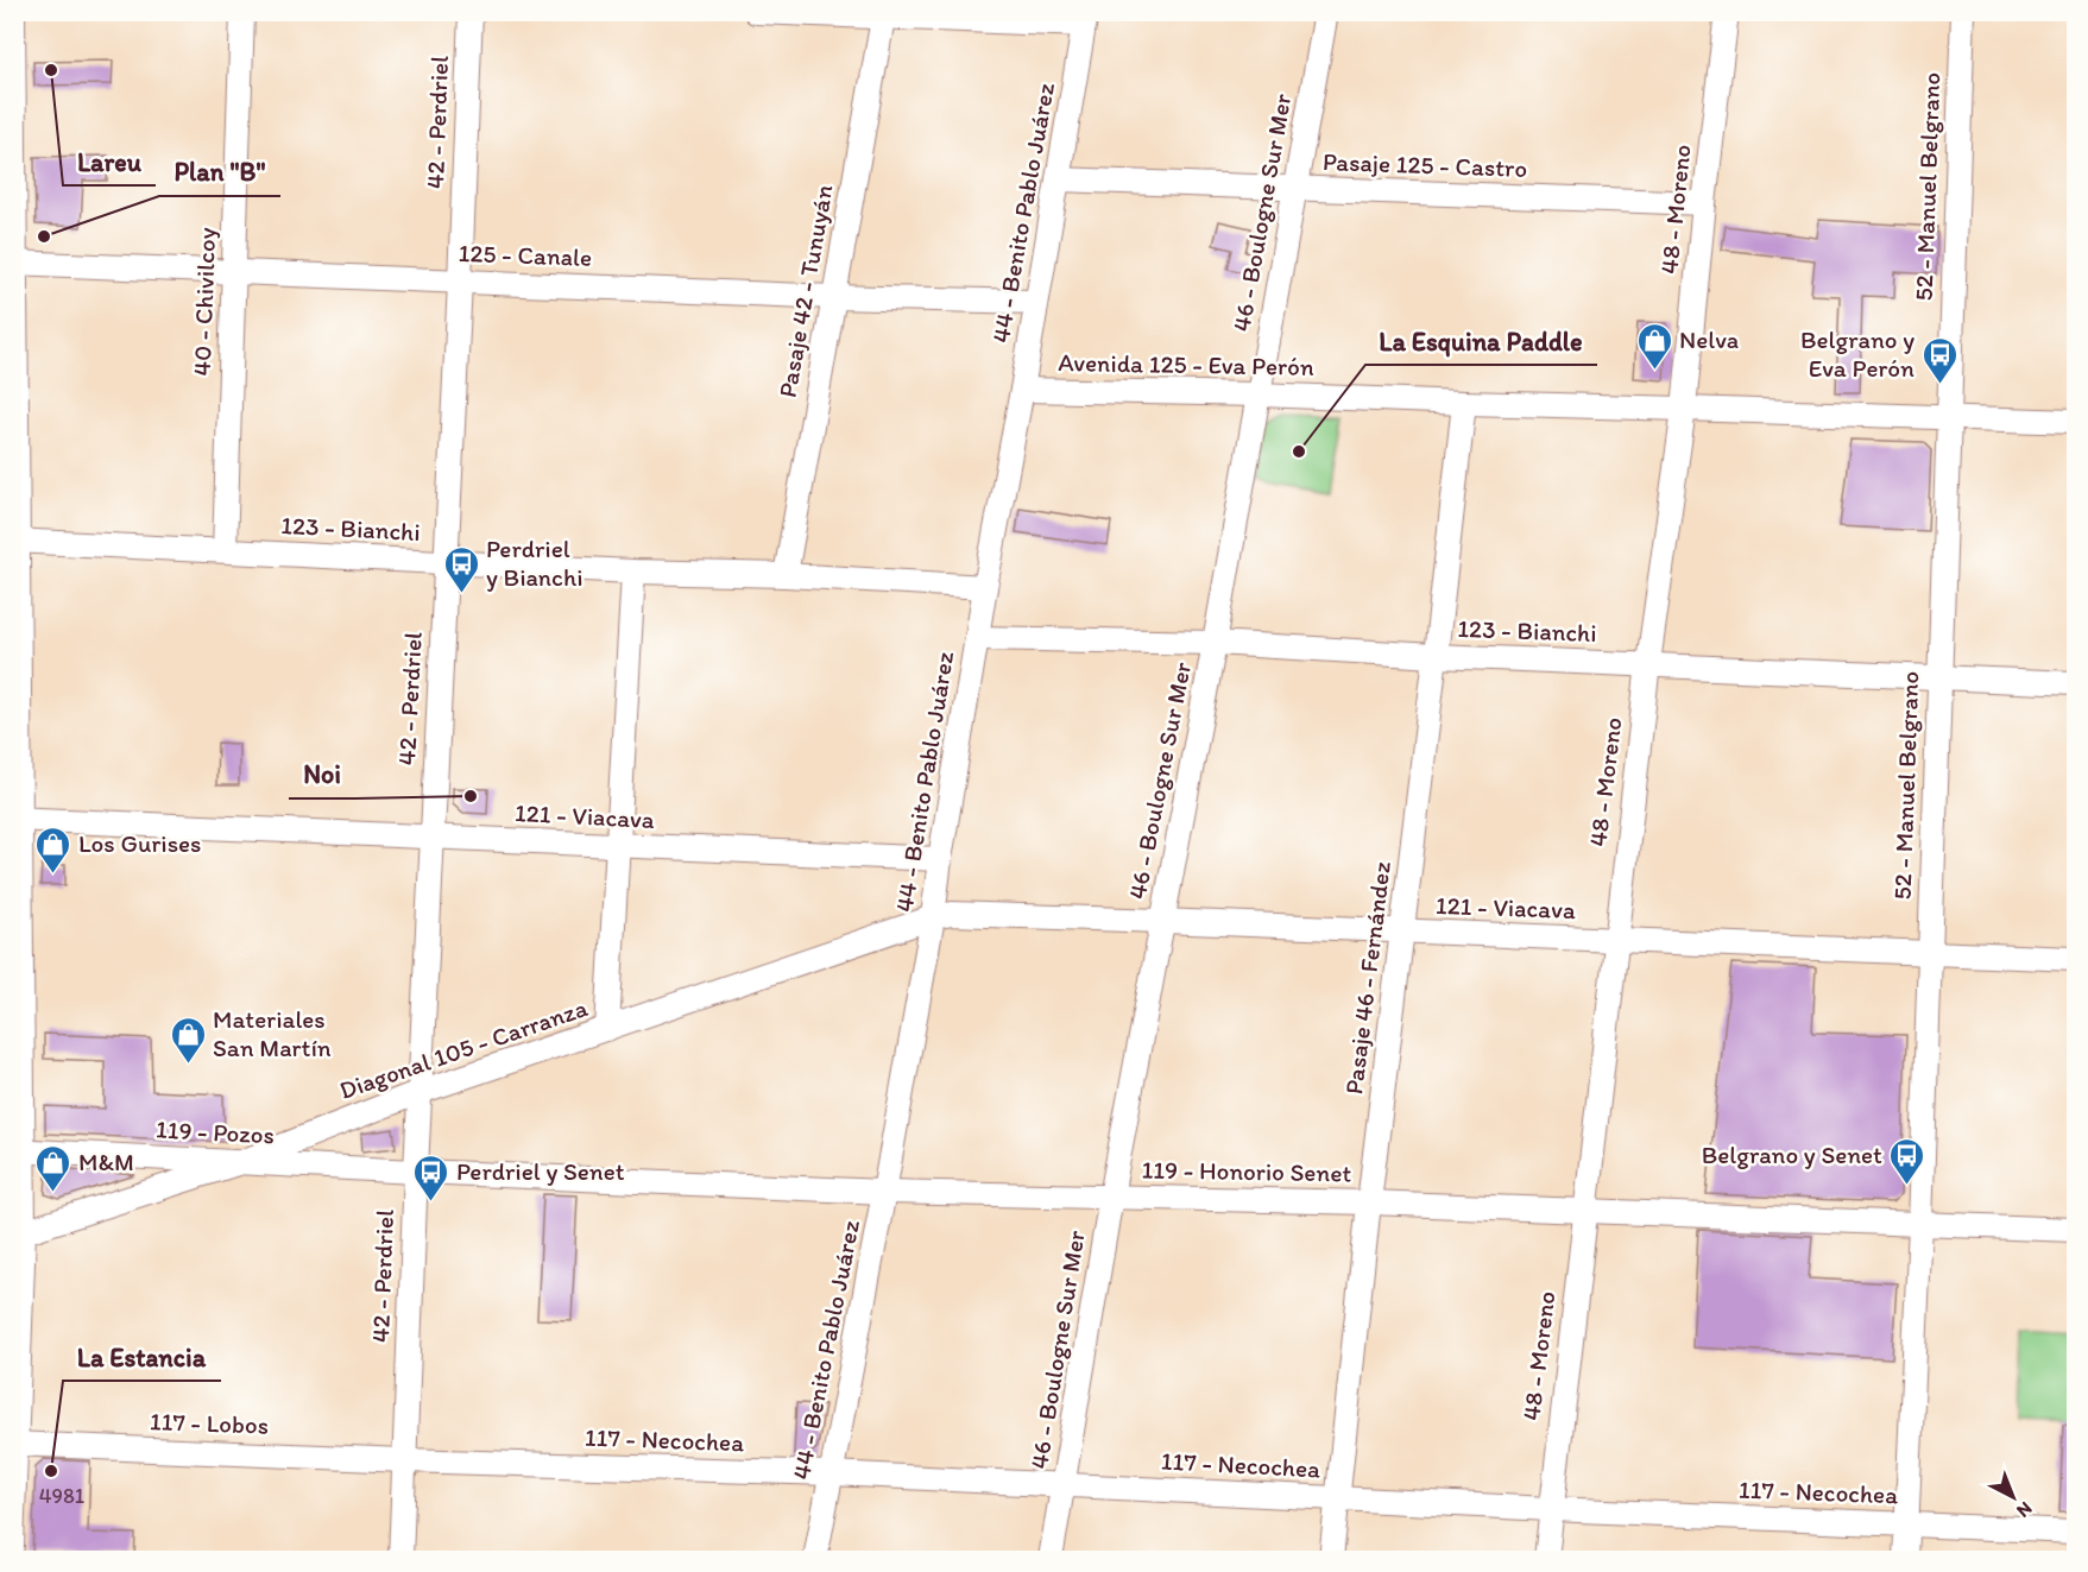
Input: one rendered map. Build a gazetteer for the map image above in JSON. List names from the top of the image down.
{
  "streets": {
    "street": [
      "42 - Perdriel",
      "Pasaje 125 - Castro",
      "52 - Manuel Belgrano",
      "48 - Moreno",
      "44 - Benito Pablo Juárez",
      "46 - Boulogne Sur Mer",
      "125 - Canale",
      "Pasaje 42 - Tunuyán",
      "40 - Chivilcoy",
      "Avenida 125 - Eva Perón",
      "123 - Bianchi",
      "121 - Viacava",
      "Pasaje 46 - Fernández",
      "Diagonal 105 - Carranza",
      "119 - Pozos",
      "119 - Honorio Senet",
      "117 - Lobos",
      "117 - Necochea"
    ]
  },
  "crossings": [
    ["42 - Perdriel", "125 - Canale"],
    ["42 - Perdriel", "123 - Bianchi"],
    ["42 - Perdriel", "121 - Viacava"],
    ["42 - Perdriel", "Diagonal 105 - Carranza"],
    ["42 - Perdriel", "119 - Pozos"],
    ["42 - Perdriel", "119 - Honorio Senet"],
    ["42 - Perdriel", "117 - Lobos"],
    ["42 - Perdriel", "117 - Necochea"],
    ["Pasaje 125 - Castro", "48 - Moreno"],
    ["Pasaje 125 - Castro", "44 - Benito Pablo Juárez"],
    ["Pasaje 125 - Castro", "46 - Boulogne Sur Mer"],
    ["52 - Manuel Belgrano", "Avenida 125 - Eva Perón"],
    ["52 - Manuel Belgrano", "123 - Bianchi"],
    ["52 - Manuel Belgrano", "121 - Viacava"],
    ["52 - Manuel Belgrano", "119 - Honorio Senet"],
    ["52 - Manuel Belgrano", "117 - Necochea"],
    ["48 - Moreno", "Avenida 125 - Eva Perón"],
    ["48 - Moreno", "123 - Bianchi"],
    ["48 - Moreno", "121 - Viacava"],
    ["48 - Moreno", "119 - Honorio Senet"],
    ["48 - Moreno", "117 - Necochea"],
    ["44 - Benito Pablo Juárez", "125 - Canale"],
    ["44 - Benito Pablo Juárez", "Avenida 125 - Eva Perón"],
    ["44 - Benito Pablo Juárez", "123 - Bianchi"],
    ["44 - Benito Pablo Juárez", "121 - Viacava"],
    ["44 - Benito Pablo Juárez", "Diagonal 105 - Carranza"],
    ["44 - Benito Pablo Juárez", "119 - Honorio Senet"],
    ["44 - Benito Pablo Juárez", "117 - Necochea"],
    ["46 - Boulogne Sur Mer", "Avenida 125 - Eva Perón"],
    ["46 - Boulogne Sur Mer", "123 - Bianchi"],
    ["46 - Boulogne Sur Mer", "121 - Viacava"],
    ["46 - Boulogne Sur Mer", "119 - Honorio Senet"],
    ["46 - Boulogne Sur Mer", "117 - Necochea"],
    ["125 - Canale", "Pasaje 42 - Tunuyán"],
    ["125 - Canale", "40 - Chivilcoy"],
    ["Pasaje 42 - Tunuyán", "123 - Bianchi"],
    ["40 - Chivilcoy", "123 - Bianchi"],
    ["Avenida 125 - Eva Perón", "Pasaje 46 - Fernández"],
    ["123 - Bianchi", "Pasaje 46 - Fernández"],
    ["121 - Viacava", "Pasaje 46 - Fernández"],
    ["121 - Viacava", "Diagonal 105 - Carranza"],
    ["Pasaje 46 - Fernández", "119 - Honorio Senet"],
    ["Pasaje 46 - Fernández", "117 - Necochea"],
    ["Diagonal 105 - Carranza", "119 - Pozos"],
    ["119 - Pozos", "119 - Honorio Senet"],
    ["117 - Lobos", "117 - Necochea"]
  ],
  "places": {
    "other": [
      "Lareu",
      "Plan \"B\"",
      "La Esquina Paddle",
      "Noi",
      "La Estancia"
    ],
    "shop": [
      "Nelva",
      "Los Gurises",
      "Materiales San Martín",
      "M&M"
    ],
    "bus stop": [
      "Belgrano y Eva Perón",
      "Perdriel y Bianchi",
      "Belgrano y Senet",
      "Perdriel y Senet"
    ]
  },
  "house_numbers": ["4981"],
  "north": "bottom right"
}
